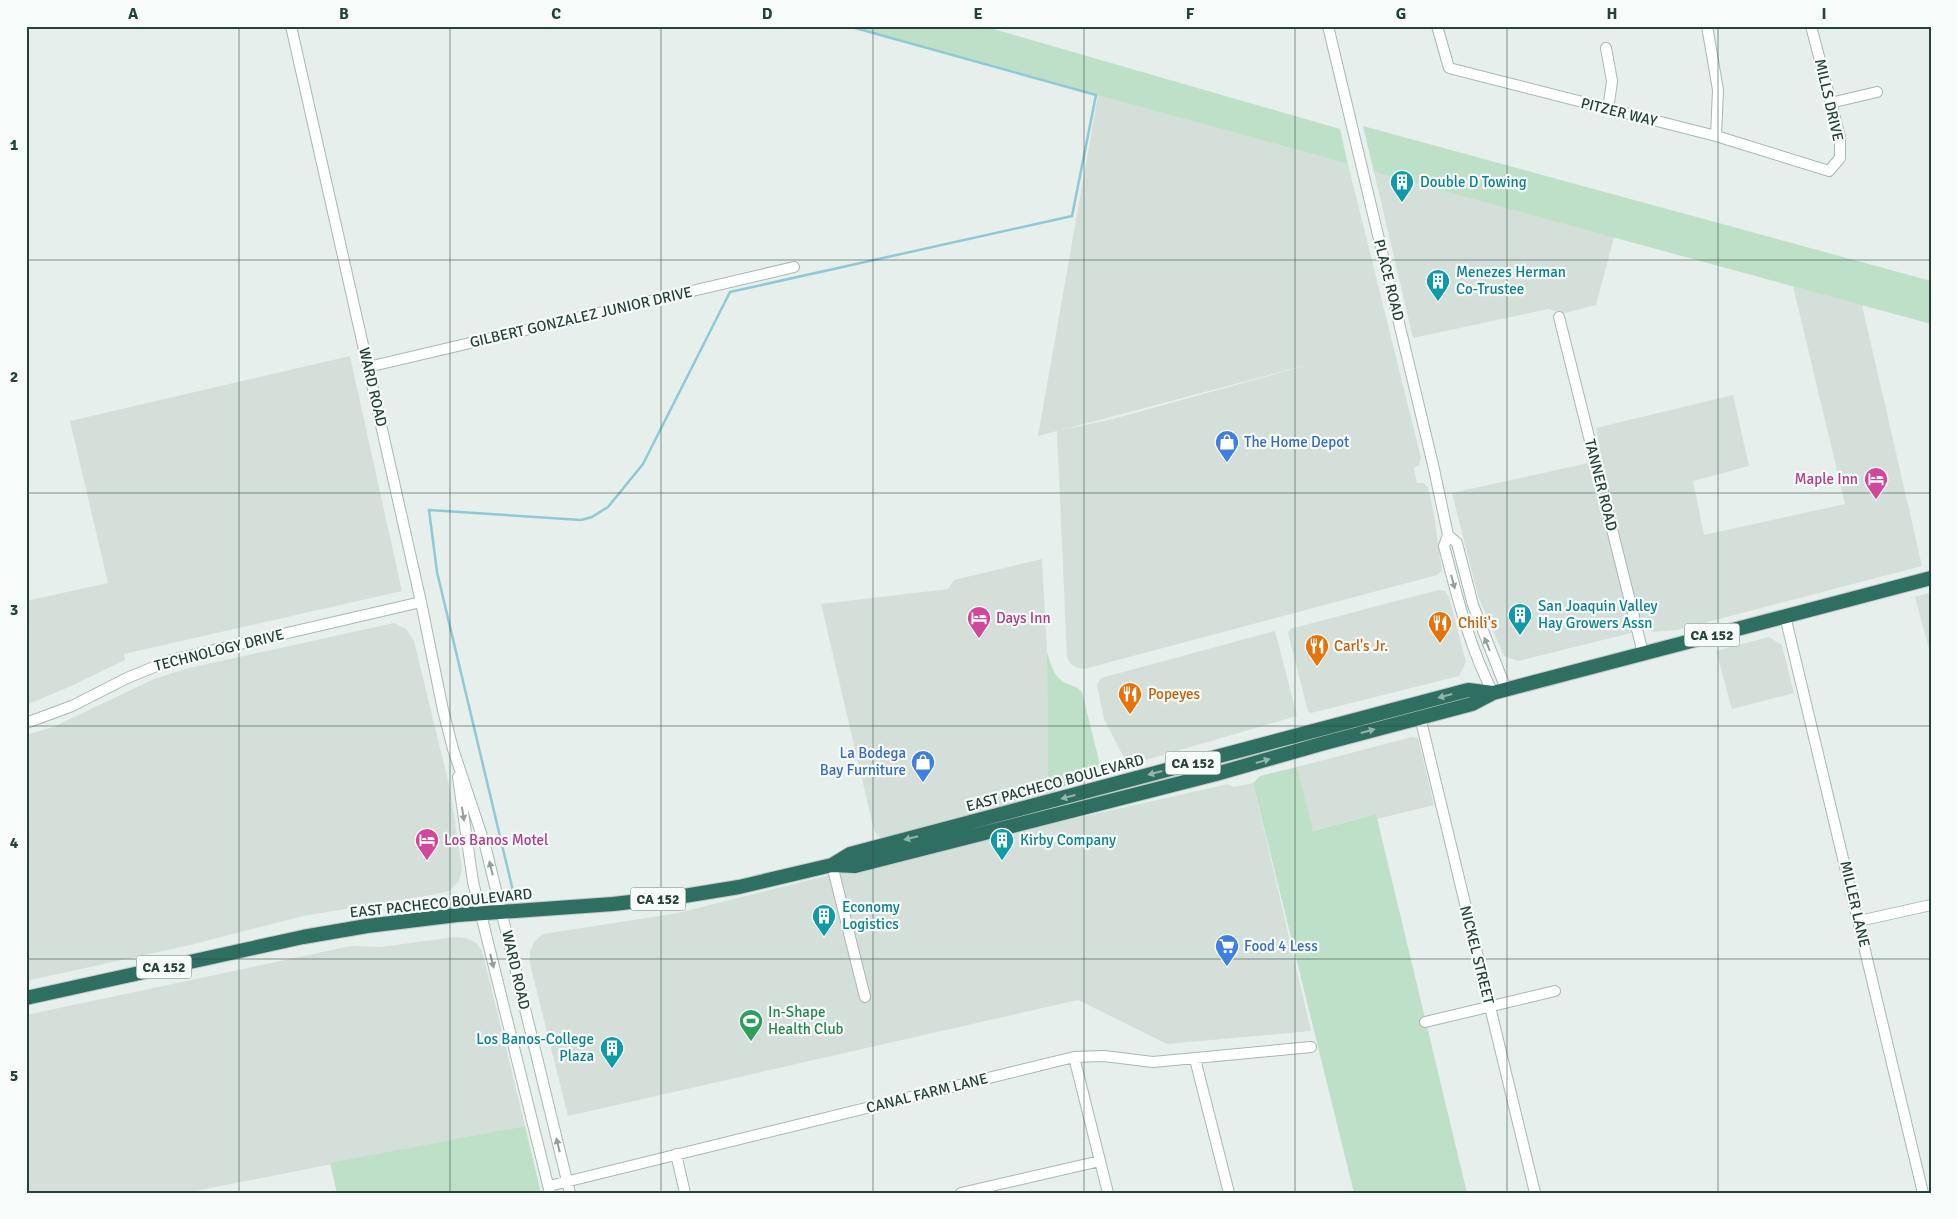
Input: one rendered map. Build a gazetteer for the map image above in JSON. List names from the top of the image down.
{
  "streets": {
    "highway": ["CA 152", "EAST PACHECO BOULEVARD"],
    "street": [
      "MILLS DRIVE",
      "PITZER WAY",
      "PLACE ROAD",
      "GILBERT GONZALEZ JUNIOR DRIVE",
      "WARD ROAD",
      "TANNER ROAD",
      "TECHNOLOGY DRIVE",
      "MILLER LANE",
      "NICKEL STREET",
      "CANAL FARM LANE"
    ]
  },
  "crossings": [
    ["MILLS DRIVE", "PITZER WAY"],
    ["PLACE ROAD", "EAST PACHECO BOULEVARD"],
    ["GILBERT GONZALEZ JUNIOR DRIVE", "WARD ROAD"],
    ["WARD ROAD", "TECHNOLOGY DRIVE"],
    ["WARD ROAD", "EAST PACHECO BOULEVARD"],
    ["WARD ROAD", "CANAL FARM LANE"],
    ["TANNER ROAD", "EAST PACHECO BOULEVARD"],
    ["EAST PACHECO BOULEVARD", "MILLER LANE"],
    ["EAST PACHECO BOULEVARD", "NICKEL STREET"]
  ],
  "places": {
    "building": [
      "Double D Towing",
      "Menezes Herman Co-Trustee",
      "San Joaquin Valley Hay Growers Assn",
      "Kirby Company",
      "Economy Logistics",
      "Los Banos-College Plaza"
    ],
    "shop": ["The Home Depot", "La Bodega Bay Furniture"],
    "hotel": ["Maple Inn", "Days Inn", "Los Banos Motel"],
    "restaurant": ["Chili's", "Carl's Jr.", "Popeyes"],
    "supermarket": ["Food 4 Less"],
    "sports": ["In-Shape Health Club"]
  },
  "grid": {
    "columns": [
      "A",
      "B",
      "C",
      "D",
      "E",
      "F",
      "G",
      "H",
      "I"
    ],
    "rows": [
      "1",
      "2",
      "3",
      "4",
      "5"
    ]
  }
}
